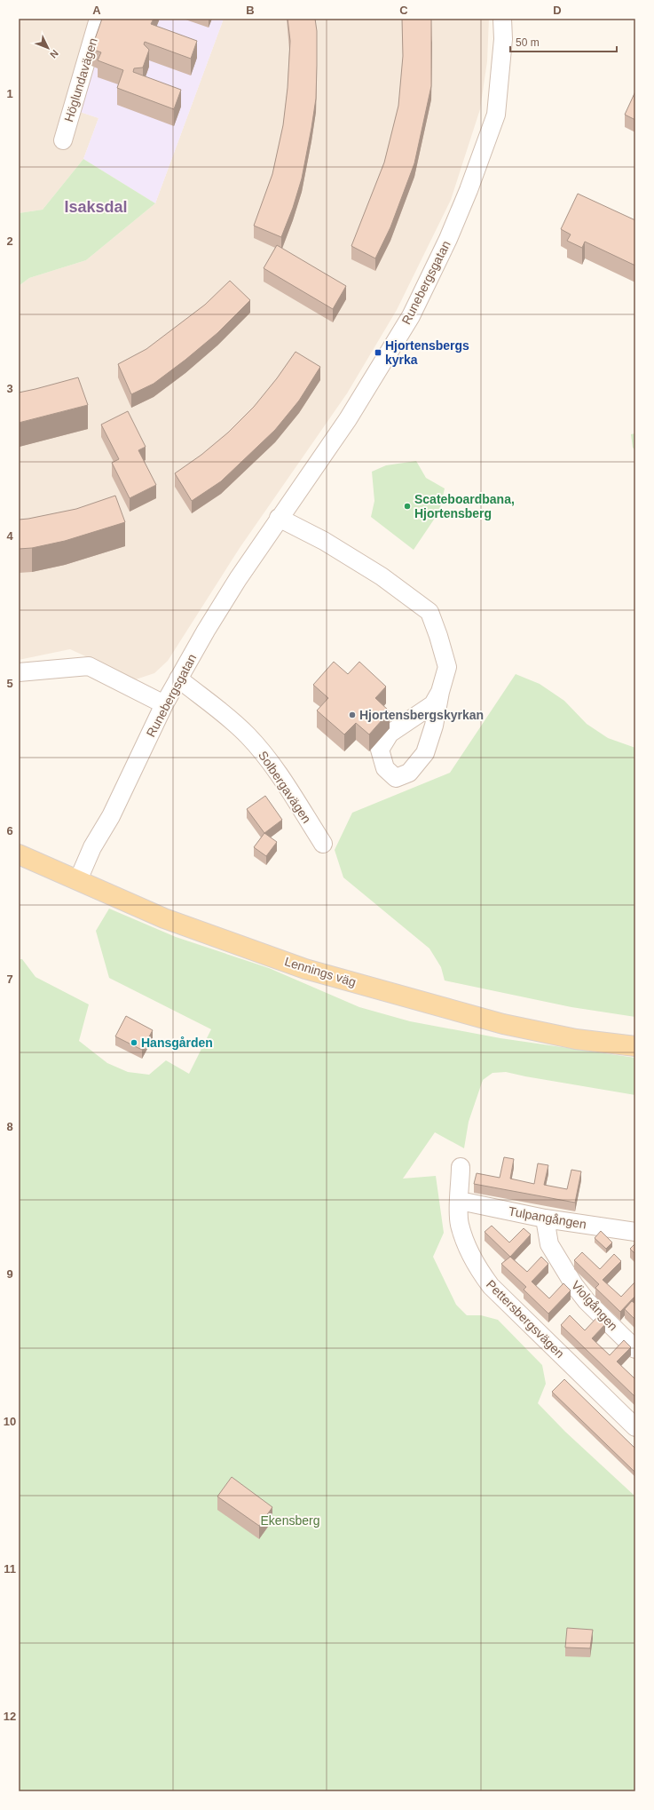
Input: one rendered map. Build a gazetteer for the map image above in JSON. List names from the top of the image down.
{
  "streets": {
    "main road": ["Lennings väg"],
    "street": [
      "Höglundavägen",
      "Runebergsgatan",
      "Solbergavägen",
      "Tulpangången",
      "Violgången",
      "Pettersbergsvägen"
    ]
  },
  "crossings": [
    ["Runebergsgatan", "Solbergavägen"],
    ["Runebergsgatan", "Lennings väg"],
    ["Tulpangången", "Violgången"],
    ["Tulpangången", "Pettersbergsvägen"]
  ],
  "districts": ["Isaksdal"],
  "parks": ["Ekensberg"],
  "places": {
    "transit": ["Hjortensbergs kyrka"],
    "other": ["Scateboardbana, Hjortensberg", "Hjortensbergskyrkan", "Hansgården"]
  },
  "scale_bar": "50 m",
  "north": "bottom right",
  "grid": {
    "columns": [
      "A",
      "B",
      "C",
      "D"
    ],
    "rows": [
      "1",
      "2",
      "3",
      "4",
      "5",
      "6",
      "7",
      "8",
      "9",
      "10",
      "11",
      "12"
    ]
  }
}
